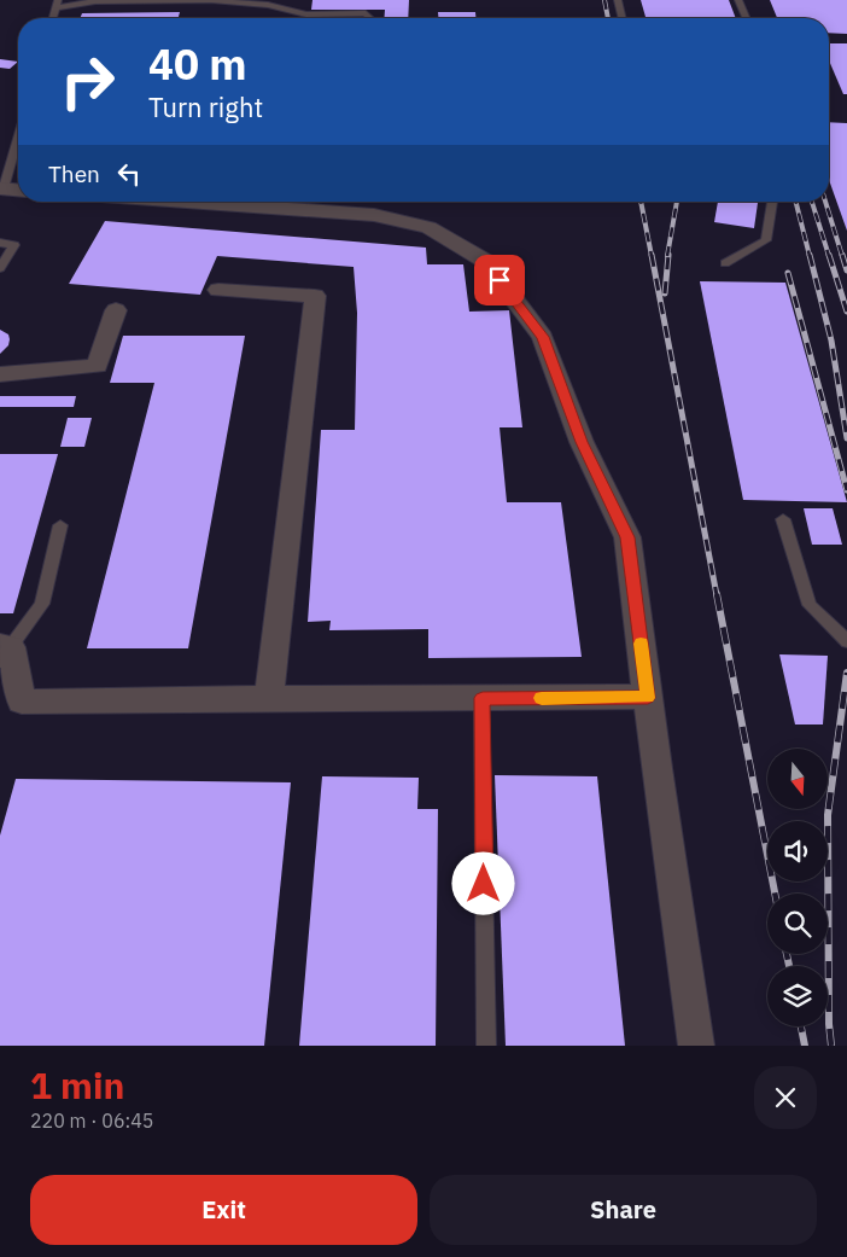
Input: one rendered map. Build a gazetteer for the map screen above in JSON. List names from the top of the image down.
{
  "north": "bottom",
  "page": {
    "turn": ["40 m", "Turn right"],
    "then": "Then",
    "heading": ["1 min", "220 m · 06:45"],
    "buttons": ["Exit", "Share"]
  }
}
